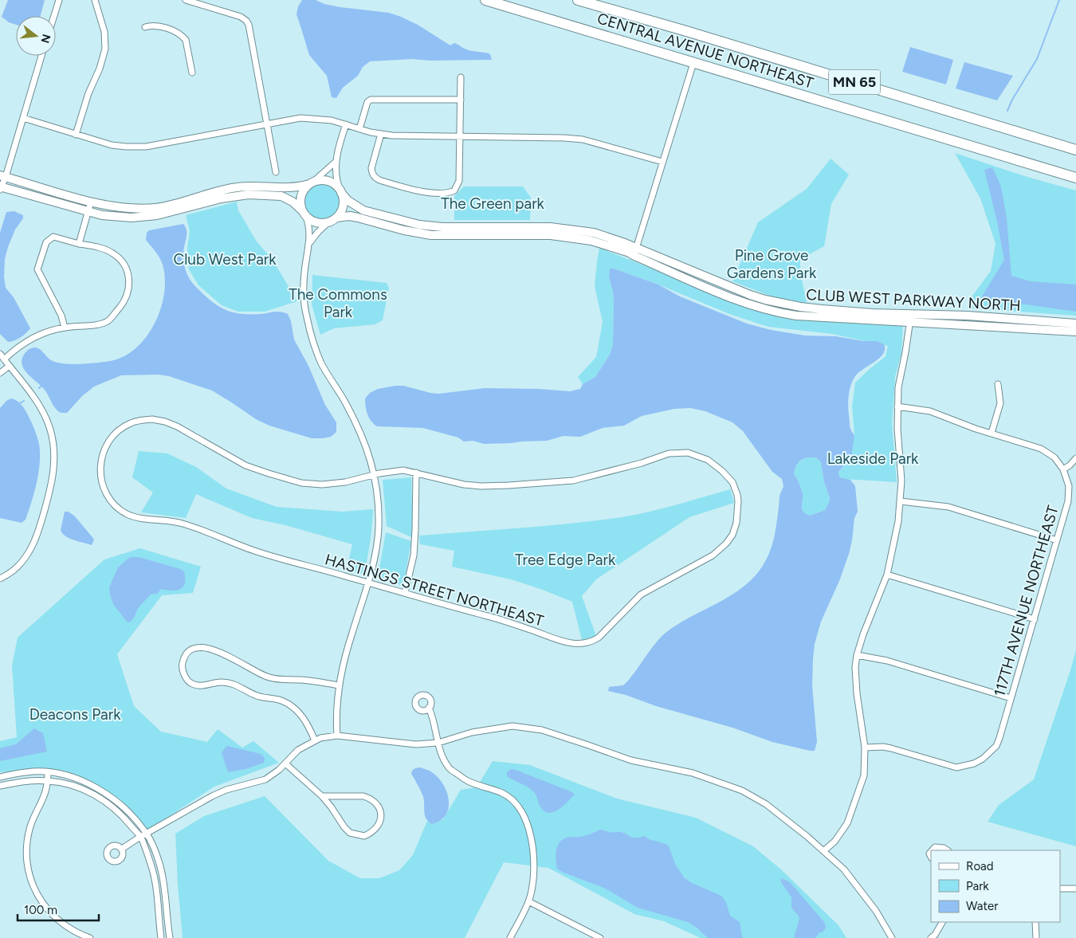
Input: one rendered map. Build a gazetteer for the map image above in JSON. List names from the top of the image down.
{
  "streets": {
    "highway": ["CENTRAL AVENUE NORTHEAST", "MN 65"],
    "street": ["CLUB WEST PARKWAY NORTH", "HASTINGS STREET NORTHEAST", "117TH AVENUE NORTHEAST"]
  },
  "parks": [
    "The Green park",
    "Pine Grove Gardens Park",
    "Club West Park",
    "The Commons Park",
    "Lakeside Park",
    "Tree Edge Park",
    "Deacons Park"
  ],
  "legend": ["Road", "Park", "Water"],
  "scale_bar": "100 m",
  "north": "right"
}
